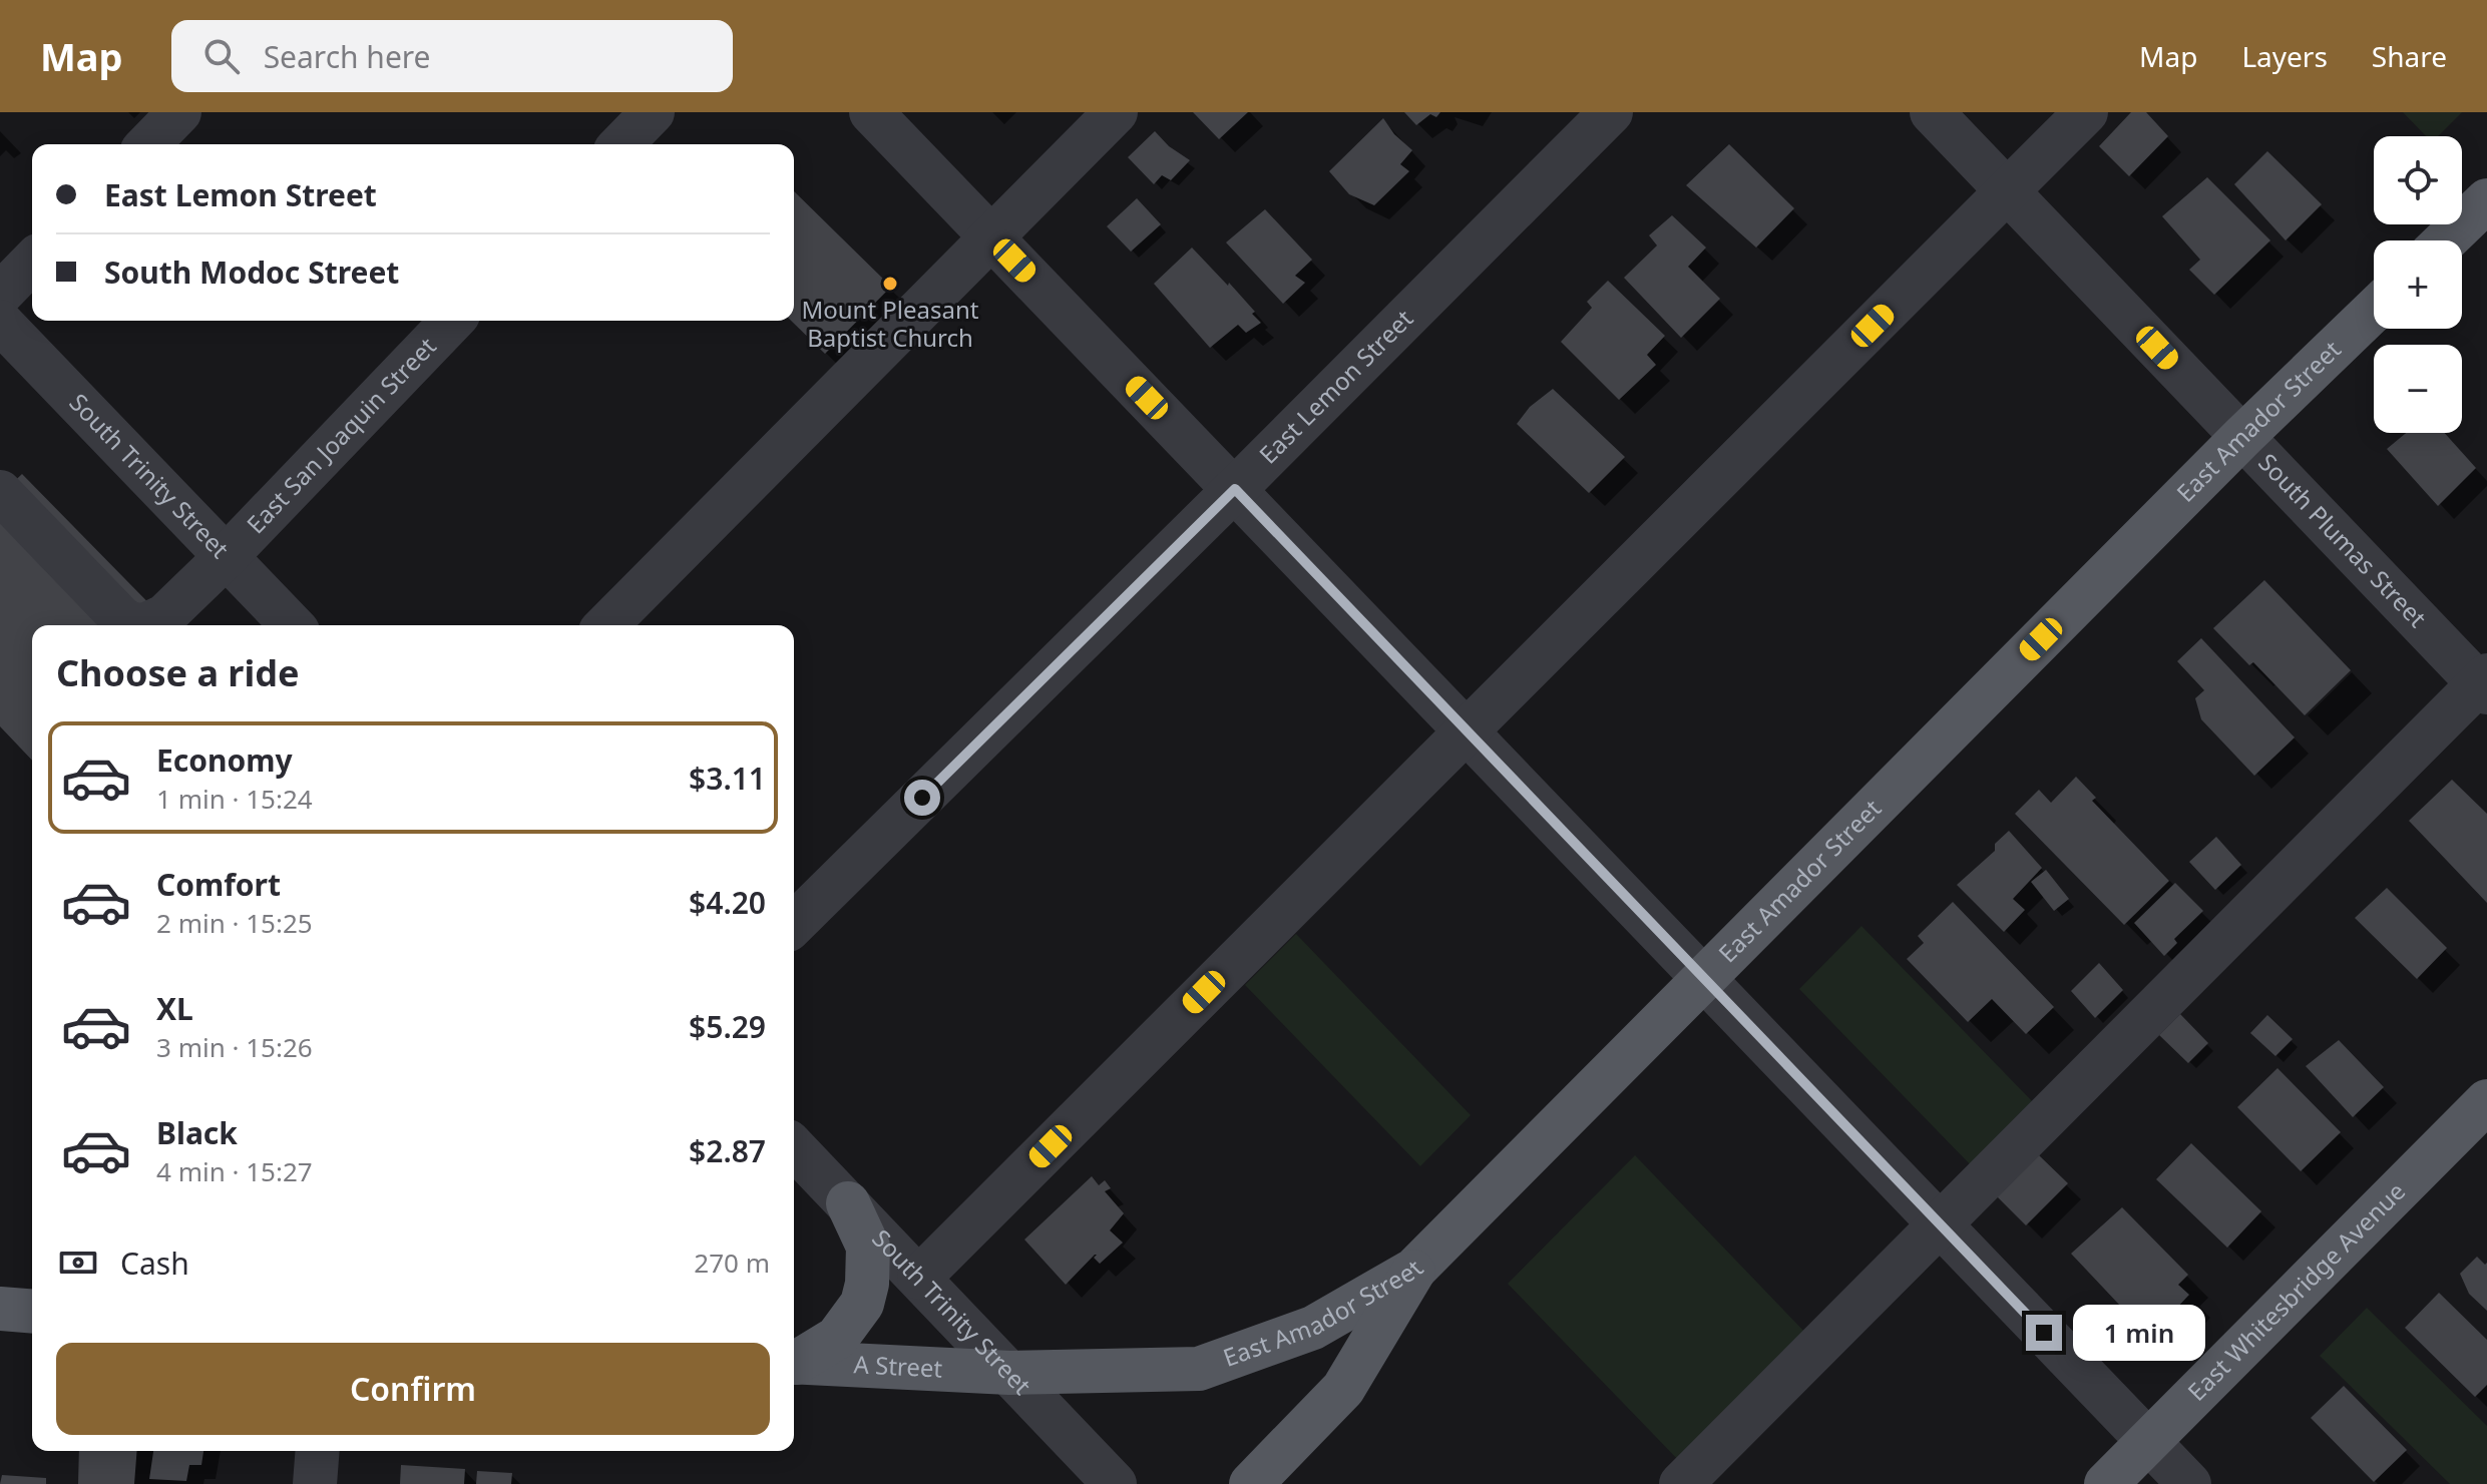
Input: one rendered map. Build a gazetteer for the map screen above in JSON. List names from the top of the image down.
{
  "streets": {
    "main road": ["East Amador Street", "East Whitesbridge Avenue", "A Street"],
    "street": [
      "East Lemon Street",
      "East San Joaquin Street",
      "South Trinity Street",
      "South Plumas Street"
    ]
  },
  "crossings": [
    ["East Amador Street", "South Trinity Street"],
    ["East Amador Street", "South Plumas Street"],
    ["East Amador Street", "A Street"],
    ["East San Joaquin Street", "South Trinity Street"],
    ["South Trinity Street", "A Street"]
  ],
  "places": ["Mount Pleasant Baptist Church"],
  "page": {
    "header": "Map",
    "search": "Search here",
    "nav": ["Map", "Layers", "Share"],
    "map_buttons": ["+", "−"],
    "banner": ["East Lemon Street", "South Modoc Street"],
    "heading": "Choose a ride",
    "list": [
      {
        "name": "Economy",
        "note": "1 min · 15:24",
        "value": "$3.11"
      },
      {
        "name": "Comfort",
        "note": "2 min · 15:25",
        "value": "$4.20"
      },
      {
        "name": "XL",
        "note": "3 min · 15:26",
        "value": "$5.29"
      },
      {
        "name": "Black",
        "note": "4 min · 15:27",
        "value": "$2.87"
      }
    ],
    "pay": ["Cash", "270 m"],
    "bubble": "1 min",
    "buttons": "Confirm"
  }
}
